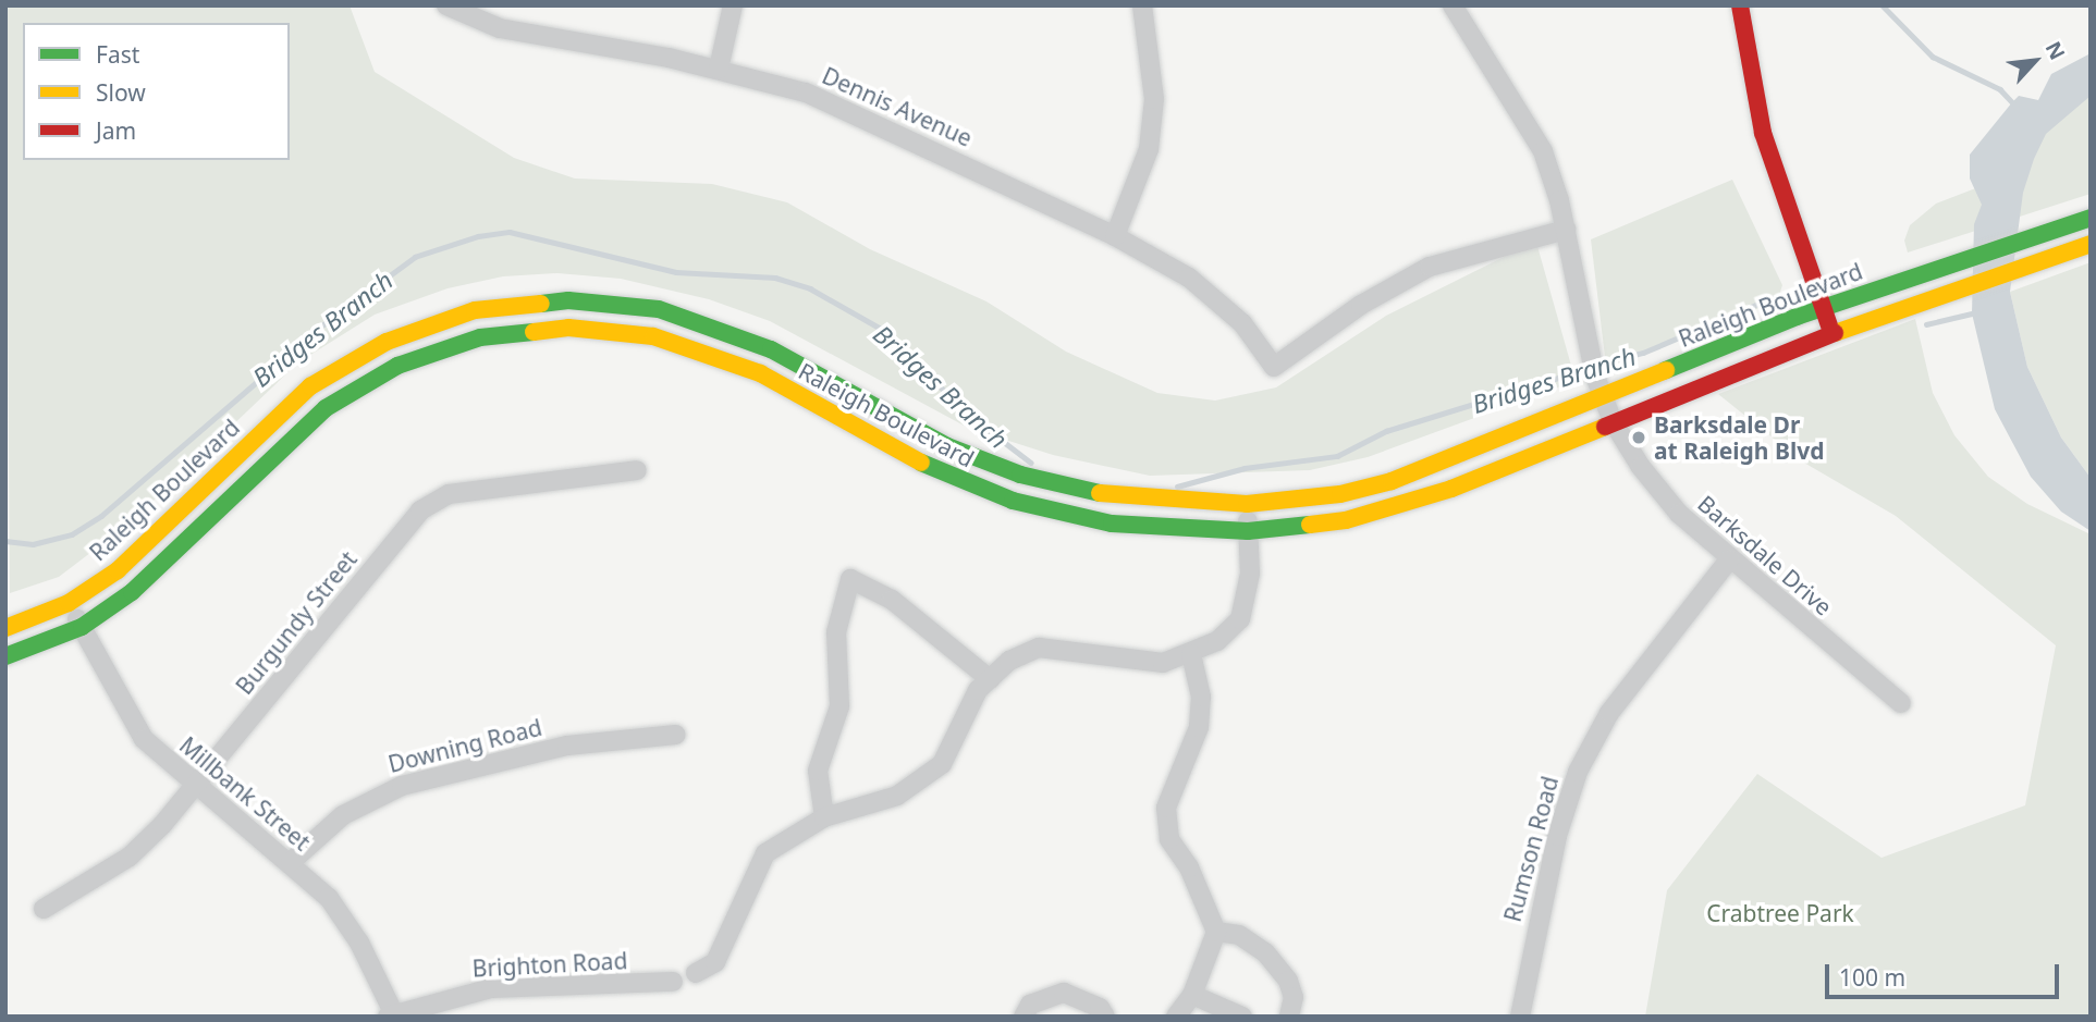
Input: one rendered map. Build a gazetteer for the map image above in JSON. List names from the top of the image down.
{
  "streets": {
    "main road": ["Raleigh Boulevard"],
    "street": [
      "Dennis Avenue",
      "Barksdale Drive",
      "Burgundy Street",
      "Downing Road",
      "Millbank Street",
      "Rumson Road",
      "Brighton Road"
    ]
  },
  "crossings": [
    ["Dennis Avenue", "Barksdale Drive"],
    ["Raleigh Boulevard", "Barksdale Drive"],
    ["Raleigh Boulevard", "Millbank Street"],
    ["Barksdale Drive", "Rumson Road"],
    ["Burgundy Street", "Millbank Street"],
    ["Downing Road", "Millbank Street"],
    ["Millbank Street", "Brighton Road"]
  ],
  "water": ["Bridges Branch"],
  "parks": ["Crabtree Park"],
  "places": ["Barksdale Dr at Raleigh Blvd"],
  "legend": ["Fast", "Slow", "Jam"],
  "scale_bar": "100 m",
  "north": "top right"
}
